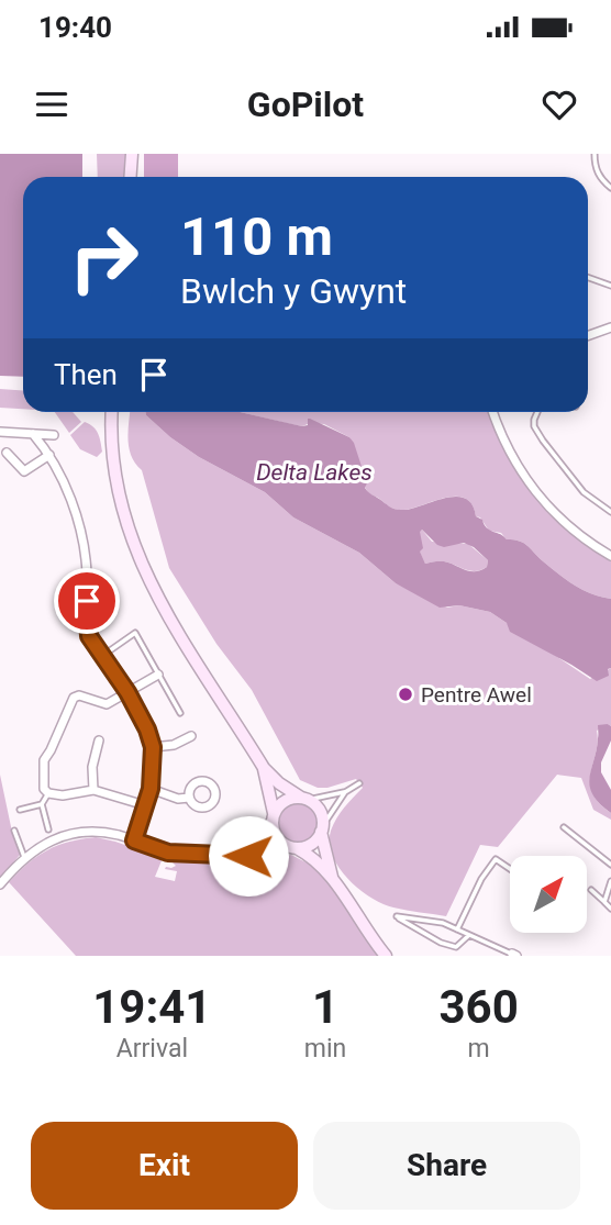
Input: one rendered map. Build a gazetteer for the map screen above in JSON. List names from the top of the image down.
{
  "water": ["Delta Lakes"],
  "places": ["Pentre Awel"],
  "north": "top right",
  "page": {
    "status": "19:40",
    "header": "GoPilot",
    "turn": ["110 m", "Bwlch y Gwynt"],
    "then": "Then",
    "eta": [
      "19:41",
      "Arrival",
      "1",
      "min",
      "360",
      "m"
    ],
    "buttons": ["Exit", "Share"]
  }
}
